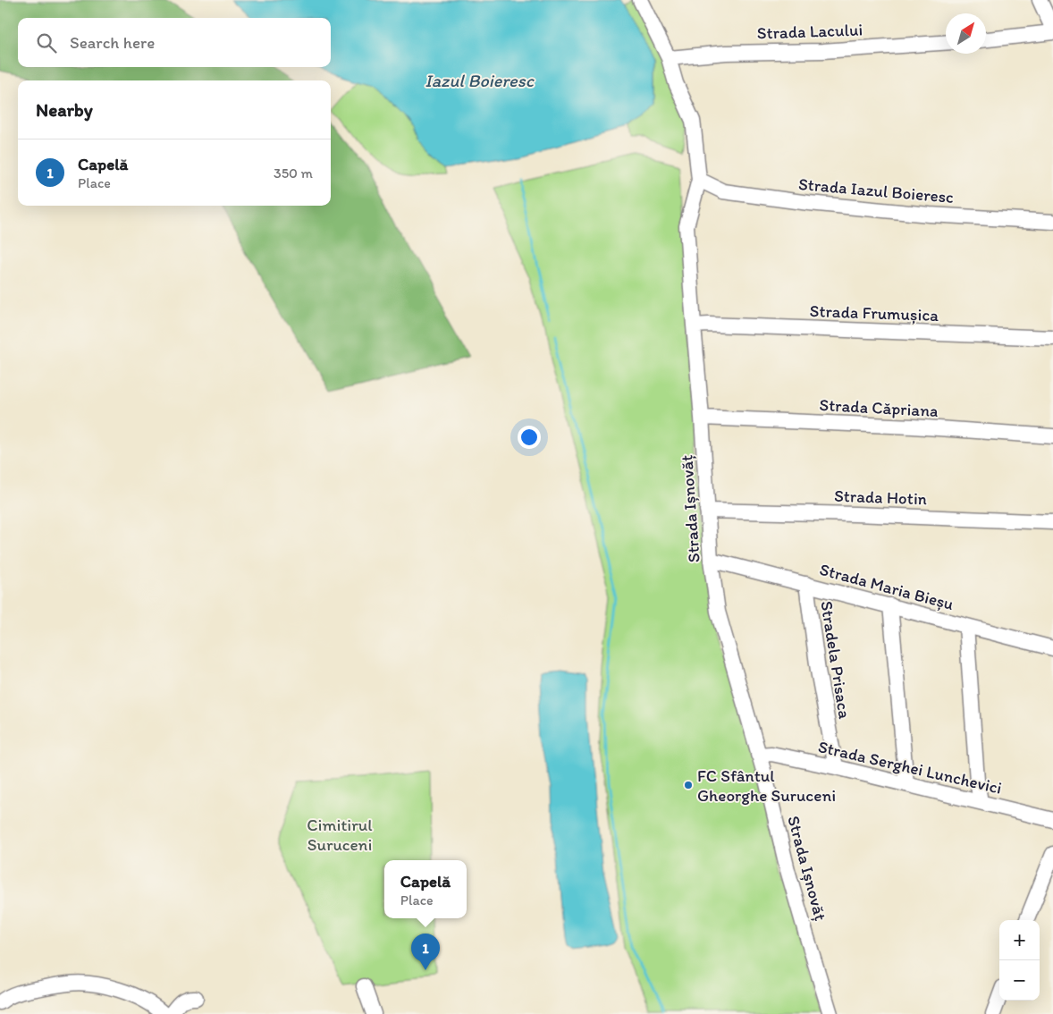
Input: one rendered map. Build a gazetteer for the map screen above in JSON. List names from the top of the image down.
{
  "streets": {
    "street": [
      "Strada Lacului",
      "Strada Iazul Boieresc",
      "Strada Frumușica",
      "Strada Căpriana",
      "Strada Hotin",
      "Strada Ișnovăț",
      "Strada Maria Bieșu",
      "Stradela Prisaca",
      "Strada Serghei Lunchevici"
    ]
  },
  "crossings": [
    ["Strada Lacului", "Strada Ișnovăț"],
    ["Strada Iazul Boieresc", "Strada Ișnovăț"],
    ["Strada Frumușica", "Strada Ișnovăț"],
    ["Strada Căpriana", "Strada Ișnovăț"],
    ["Strada Hotin", "Strada Ișnovăț"],
    ["Strada Ișnovăț", "Strada Maria Bieșu"],
    ["Strada Ișnovăț", "Strada Serghei Lunchevici"],
    ["Strada Maria Bieșu", "Stradela Prisaca"],
    ["Stradela Prisaca", "Strada Serghei Lunchevici"]
  ],
  "water": ["Iazul Boieresc"],
  "parks": ["Cimitirul Suruceni"],
  "places": ["FC Sfântul Gheorghe Suruceni"],
  "north": "top right",
  "page": {
    "search": "Search here",
    "heading": "Nearby",
    "list": [
      {
        "mark": "1",
        "name": "Capelă",
        "note": "Place",
        "value": "350 m"
      }
    ],
    "popup": ["Capelă", "Place"],
    "map_buttons": ["+", "−"],
    "pins": "1"
  }
}
